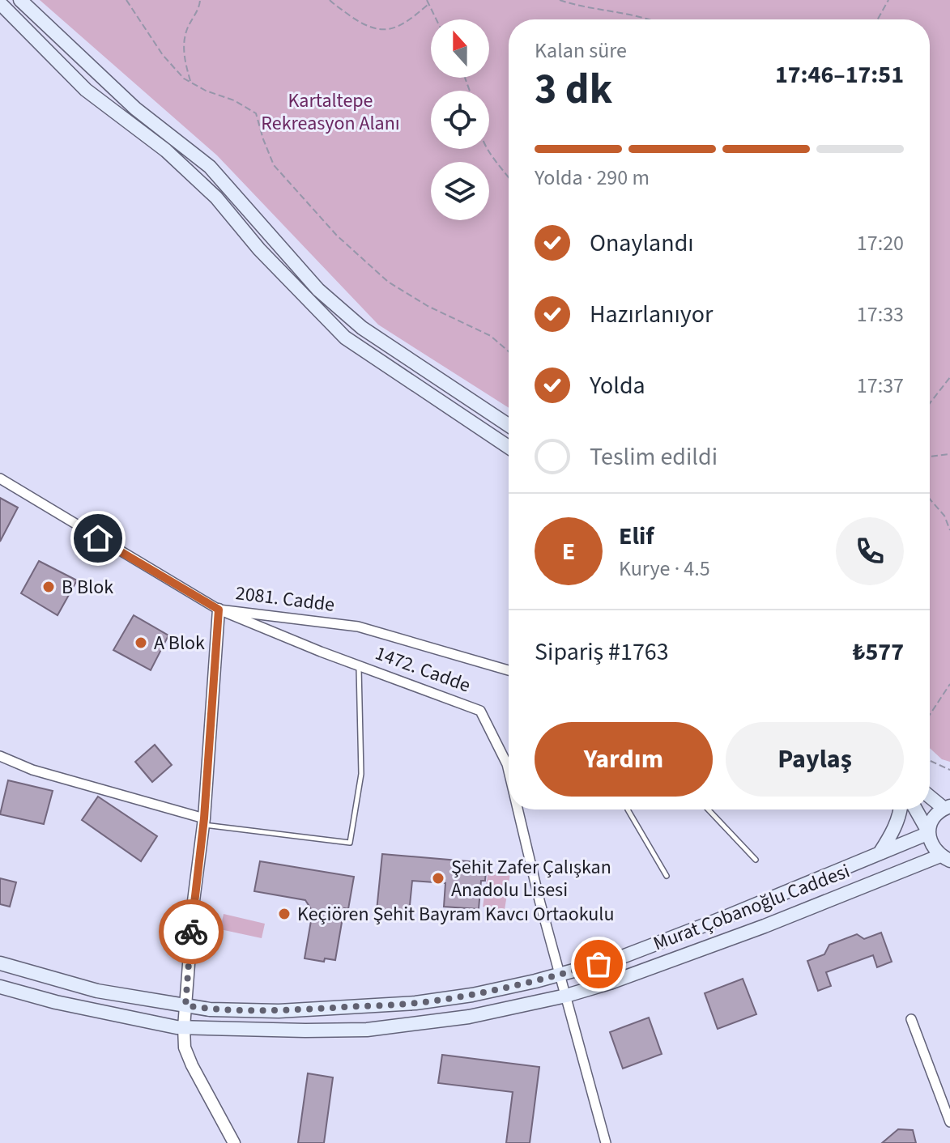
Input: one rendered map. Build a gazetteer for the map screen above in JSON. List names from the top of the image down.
{
  "streets": {
    "main road": ["Murat Çobanoğlu Caddesi"],
    "street": ["2081. Cadde", "1472. Cadde"]
  },
  "crossings": [
    ["2081. Cadde", "1472. Cadde"],
    ["1472. Cadde", "Murat Çobanoğlu Caddesi"]
  ],
  "parks": ["Kartaltepe Rekreasyon Alanı"],
  "places": [
    "B Blok",
    "A Blok",
    "Şehit Zafer Çalışkan Anadolu Lisesi",
    "Keçiören Şehit Bayram Kavcı Ortaokulu"
  ],
  "north": "top",
  "page": {
    "heading": ["3 dk", "Kalan süre", "17:46–17:51"],
    "panel": [
      "Elif",
      "Kurye · 4.5",
      "Sipariş #1763",
      "₺577"
    ],
    "bar": "Yolda · 290 m",
    "list": [
      ["Onaylandı", "17:20"],
      ["Hazırlanıyor", "17:33"],
      ["Yolda", "17:37"],
      "Teslim edildi"
    ],
    "round": "E",
    "buttons": ["Yardım", "Paylaş"]
  }
}
